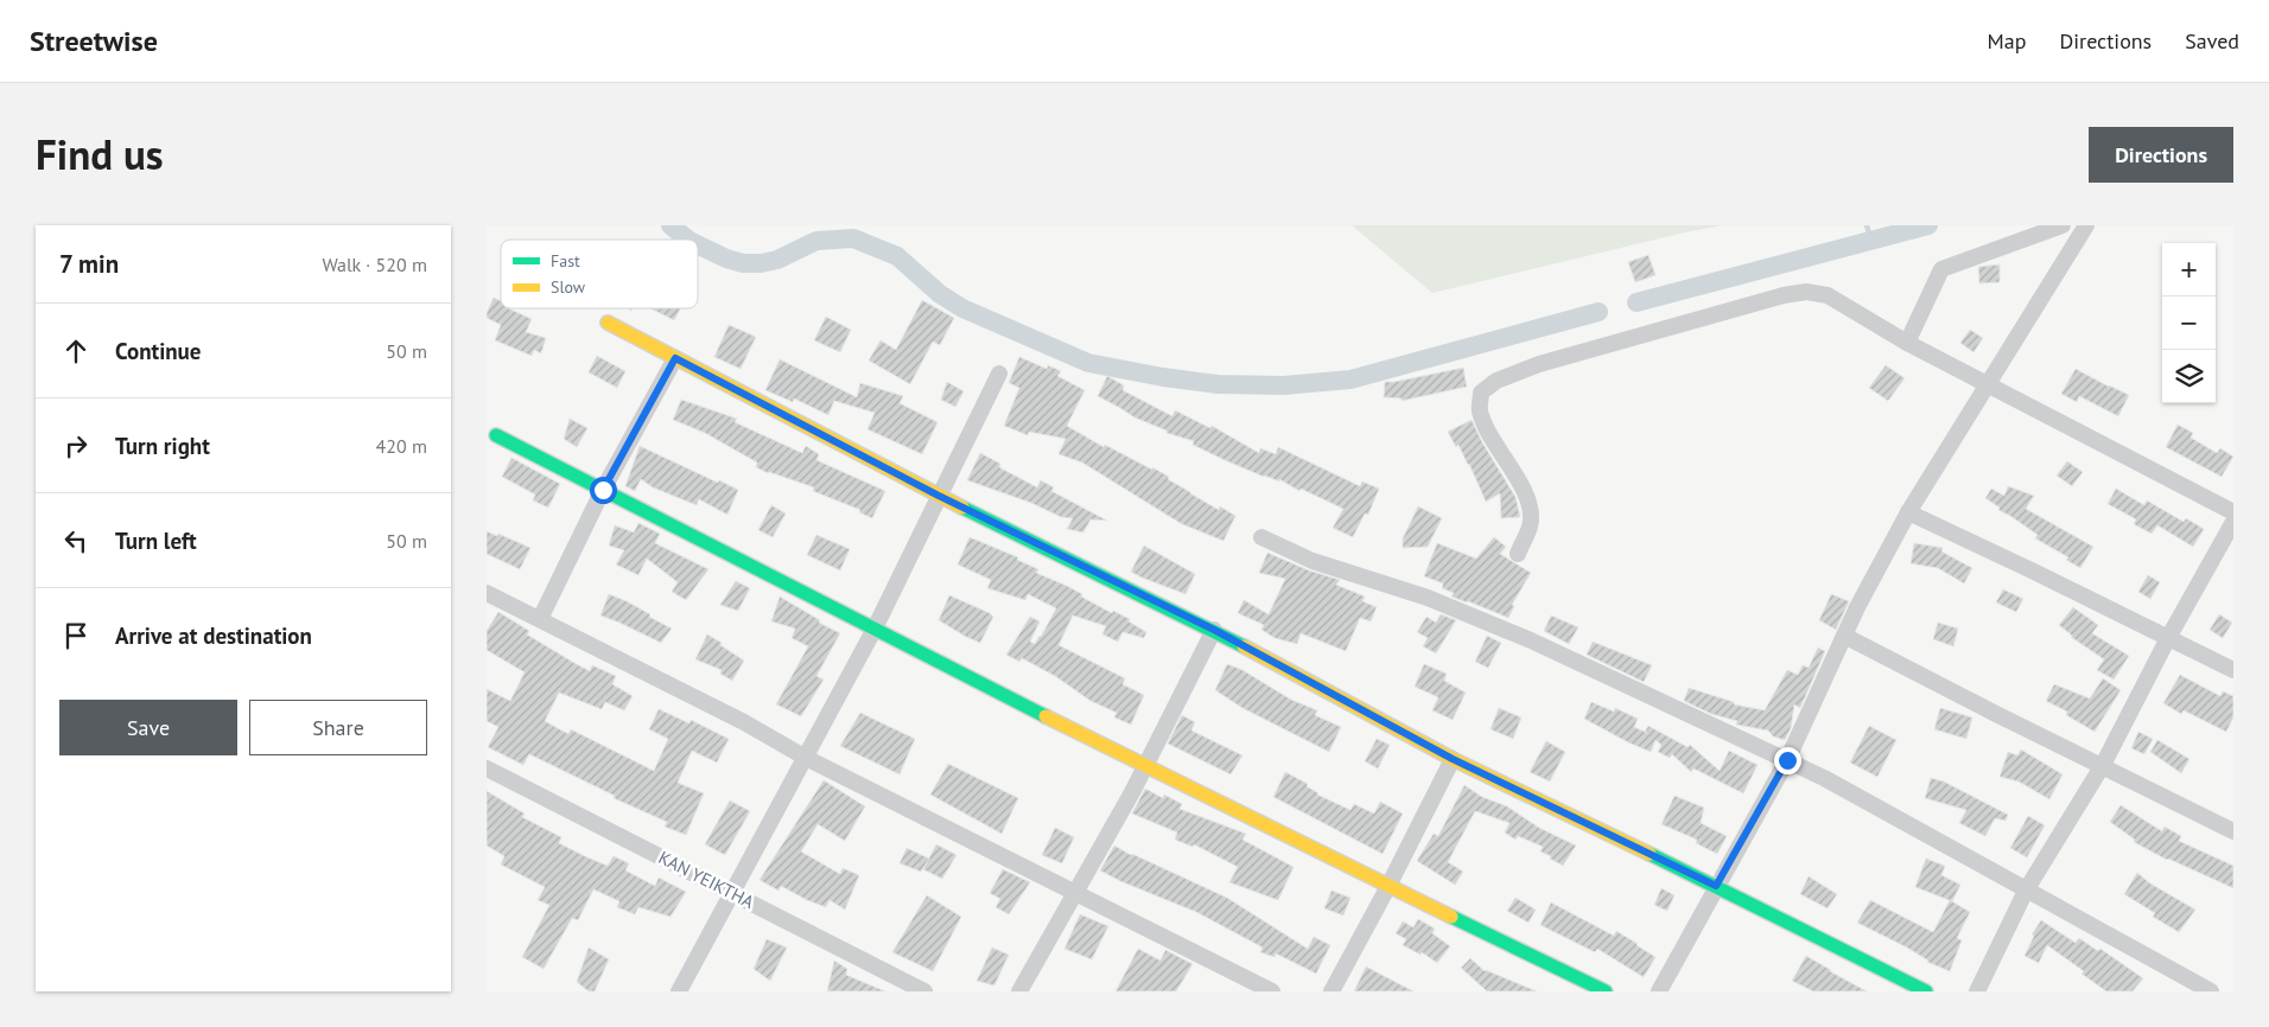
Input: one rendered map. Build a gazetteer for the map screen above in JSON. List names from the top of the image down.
{
  "streets": {
    "street": ["KAN YEIKTHA"]
  },
  "legend": ["Fast", "Slow"],
  "page": {
    "header": "Streetwise",
    "nav": ["Map", "Directions", "Saved"],
    "title": "Find us",
    "buttons": [
      "Directions",
      ["Save", "Share"]
    ],
    "heading": ["7 min", "Walk · 520 m"],
    "map_buttons": ["+", "−"],
    "list": [
      ["Continue", "50 m"],
      ["Turn right", "420 m"],
      ["Turn left", "50 m"],
      "Arrive at destination"
    ]
  }
}
